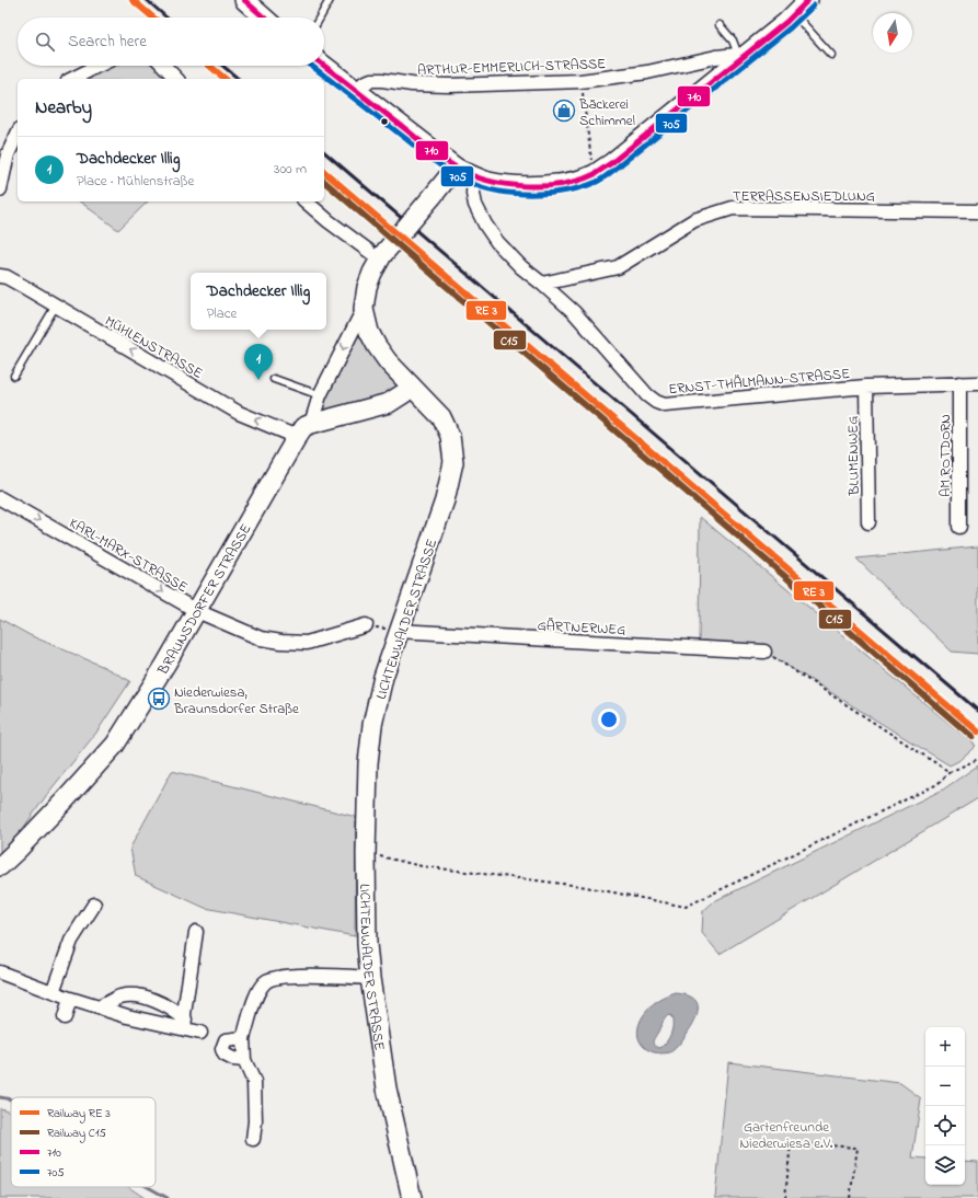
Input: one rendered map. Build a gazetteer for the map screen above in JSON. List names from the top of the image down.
{
  "streets": {
    "main road": ["BRAUNSDORFER STRASSE", "LICHTENWALDER STRASSE"],
    "street": [
      "ARTHUR-EMMERLICH-STRASSE",
      "TERRASSENSIEDLUNG",
      "MÜHLENSTRASSE",
      "ERNST-THÄLMANN-STRASSE",
      "BLUMENWEG",
      "AM ROTDORN",
      "KARL-MARX-STRASSE",
      "GÄRTNERWEG"
    ]
  },
  "crossings": [
    ["TERRASSENSIEDLUNG", "ERNST-THÄLMANN-STRASSE"],
    ["MÜHLENSTRASSE", "BRAUNSDORFER STRASSE"],
    ["ERNST-THÄLMANN-STRASSE", "BLUMENWEG"],
    ["ERNST-THÄLMANN-STRASSE", "AM ROTDORN"],
    ["KARL-MARX-STRASSE", "BRAUNSDORFER STRASSE"],
    ["BRAUNSDORFER STRASSE", "LICHTENWALDER STRASSE"],
    ["LICHTENWALDER STRASSE", "GÄRTNERWEG"]
  ],
  "one_way": ["MÜHLENSTRASSE", "KARL-MARX-STRASSE"],
  "parks": ["Gartenfreunde Niederwiesa e.V."],
  "places": {
    "shop": ["Bäckerei Schimmel"],
    "bus stop": ["Niederwiesa, Braunsdorfer Straße"]
  },
  "lines": ["transit line 710", "transit line 705", "rail line C15"],
  "legend": [
    "Railway RE 3",
    "Railway C15",
    "710",
    "705"
  ],
  "north": "bottom",
  "page": {
    "search": "Search here",
    "heading": "Nearby",
    "list": [
      {
        "mark": "1",
        "name": "Dachdecker Illig",
        "note": "Place · Mühlenstraße",
        "value": "300 m"
      }
    ],
    "popup": ["Dachdecker Illig", "Place"],
    "pins": "1",
    "map_buttons": ["+", "−"]
  }
}
